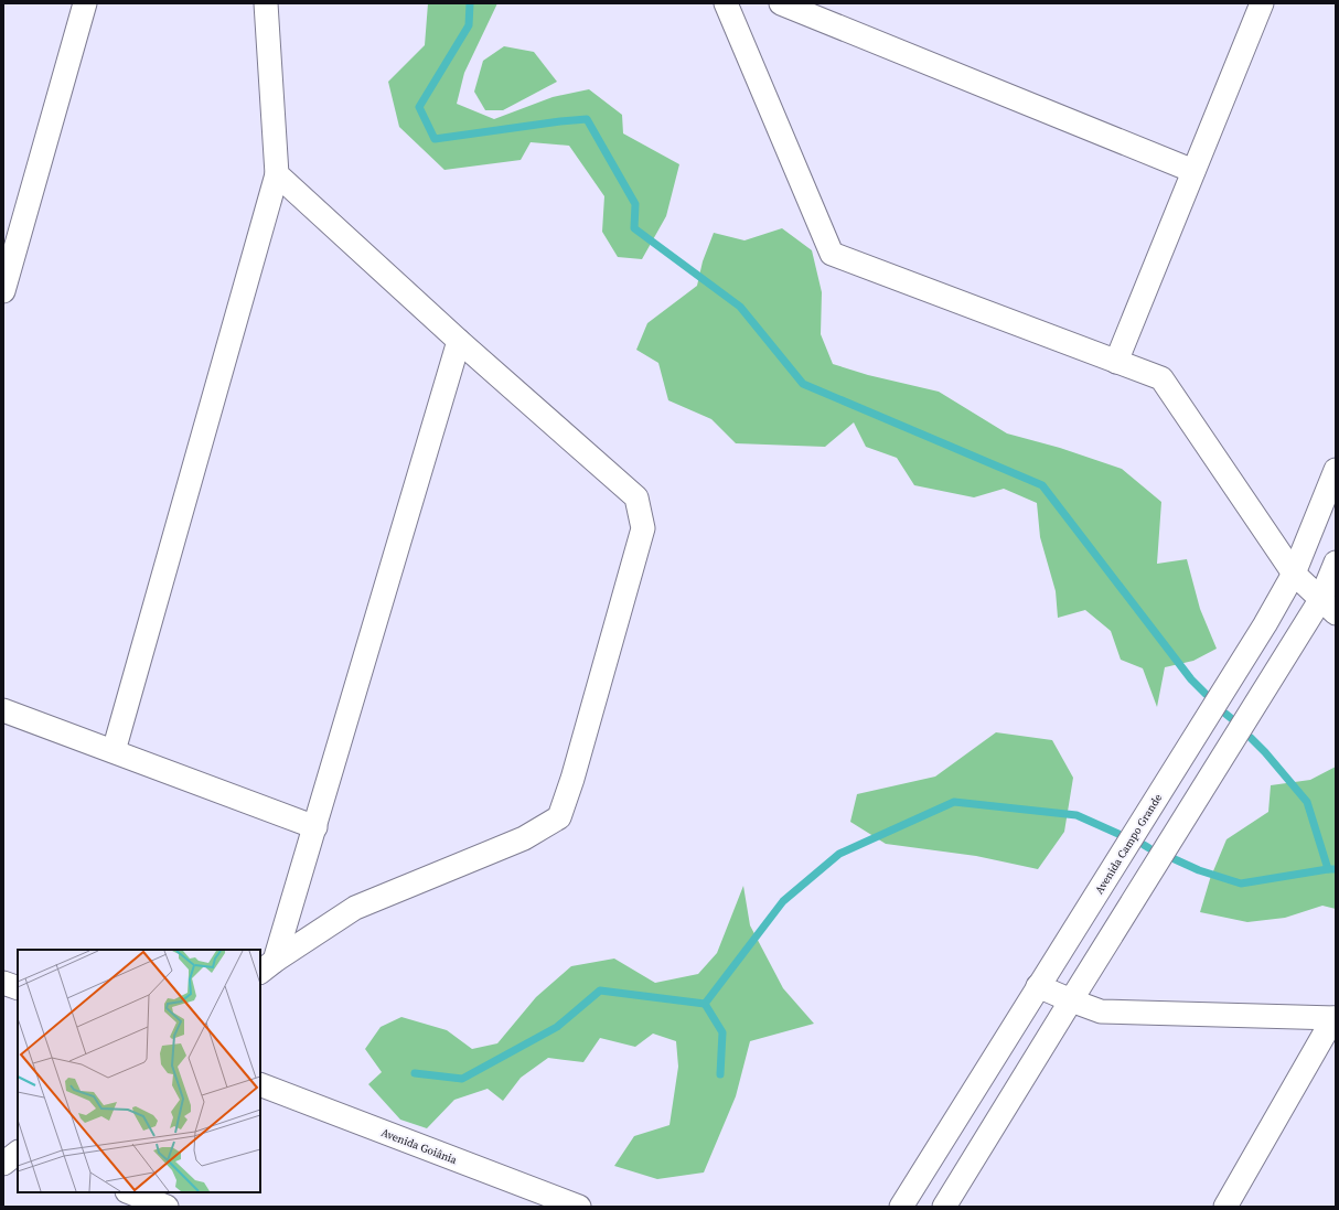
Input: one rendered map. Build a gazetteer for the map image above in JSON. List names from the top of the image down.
{
  "streets": {
    "street": ["Avenida Campo Grande", "Avenida Goiânia"]
  }
}
